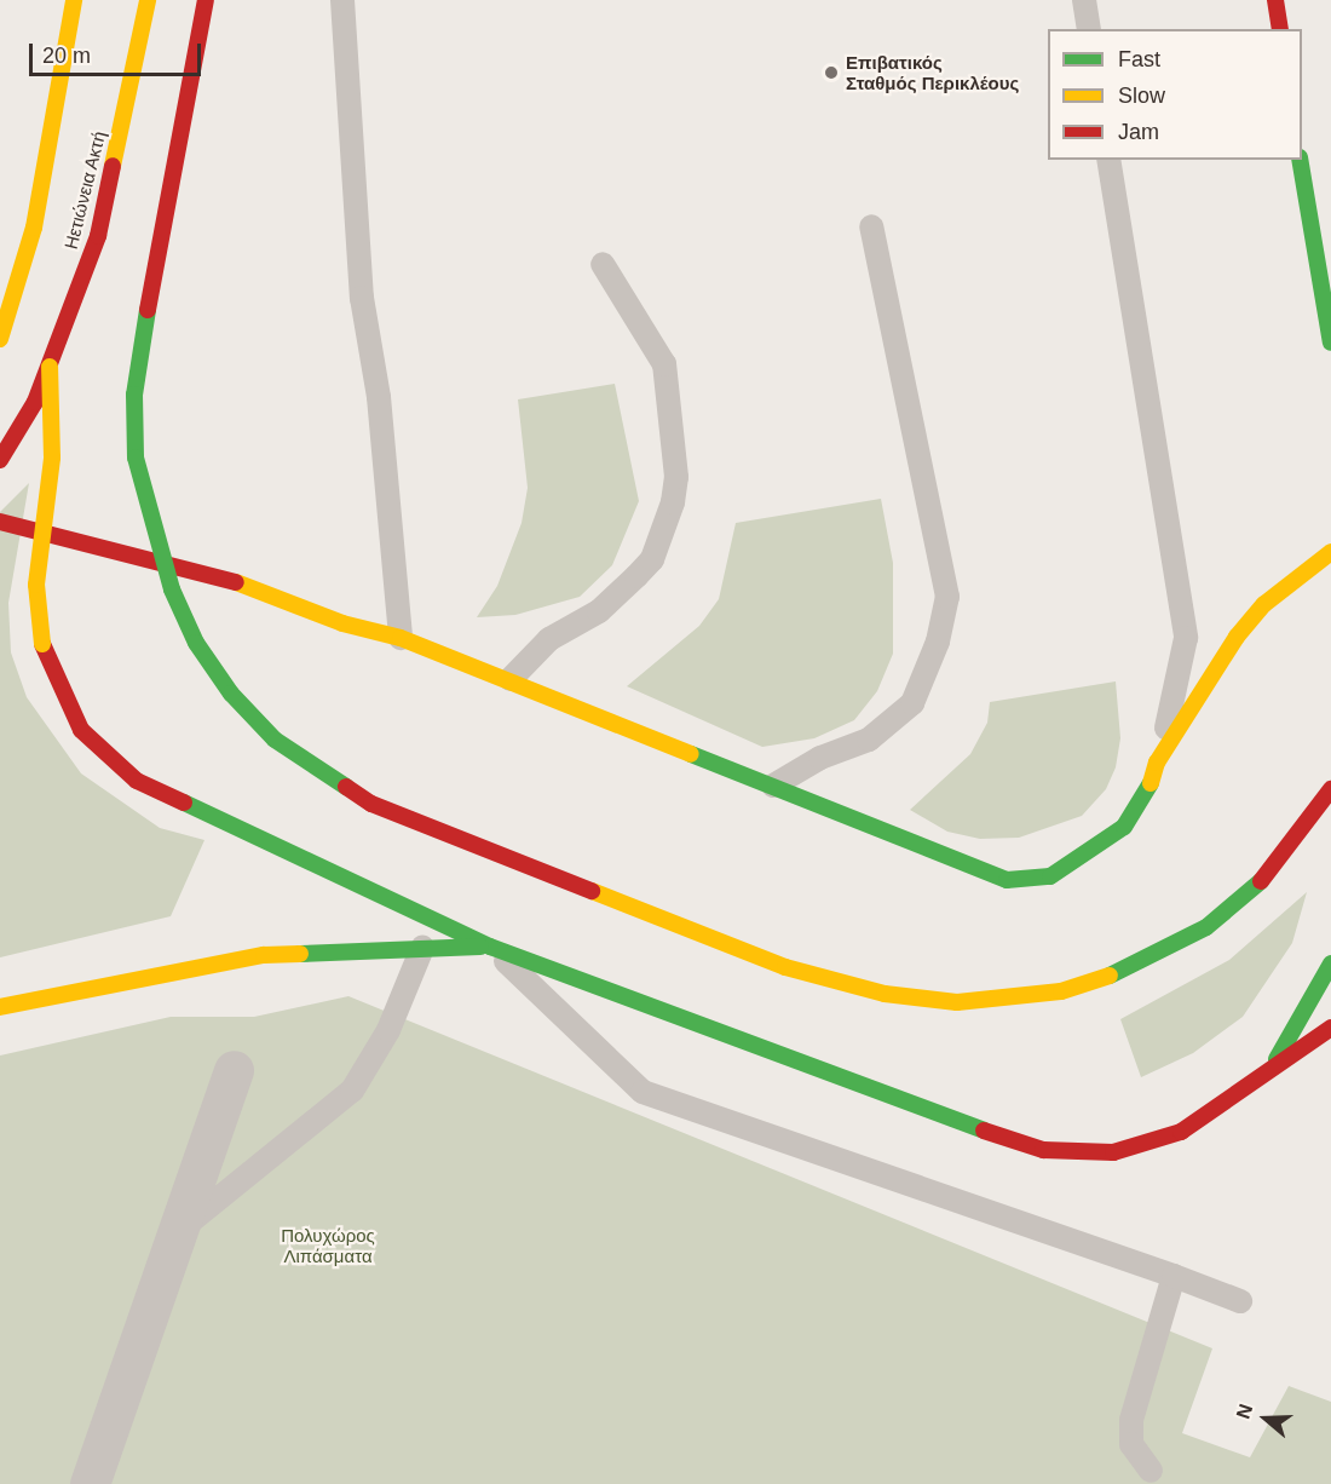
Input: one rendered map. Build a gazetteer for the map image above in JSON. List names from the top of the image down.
{
  "streets": {
    "main road": ["Ηετιώνεια Ακτή"]
  },
  "parks": ["Πολυχώρος Λιπάσματα"],
  "places": ["Επιβατικός Σταθμός Περικλέους"],
  "legend": ["Fast", "Slow", "Jam"],
  "scale_bar": "20 m",
  "north": "left"
}
